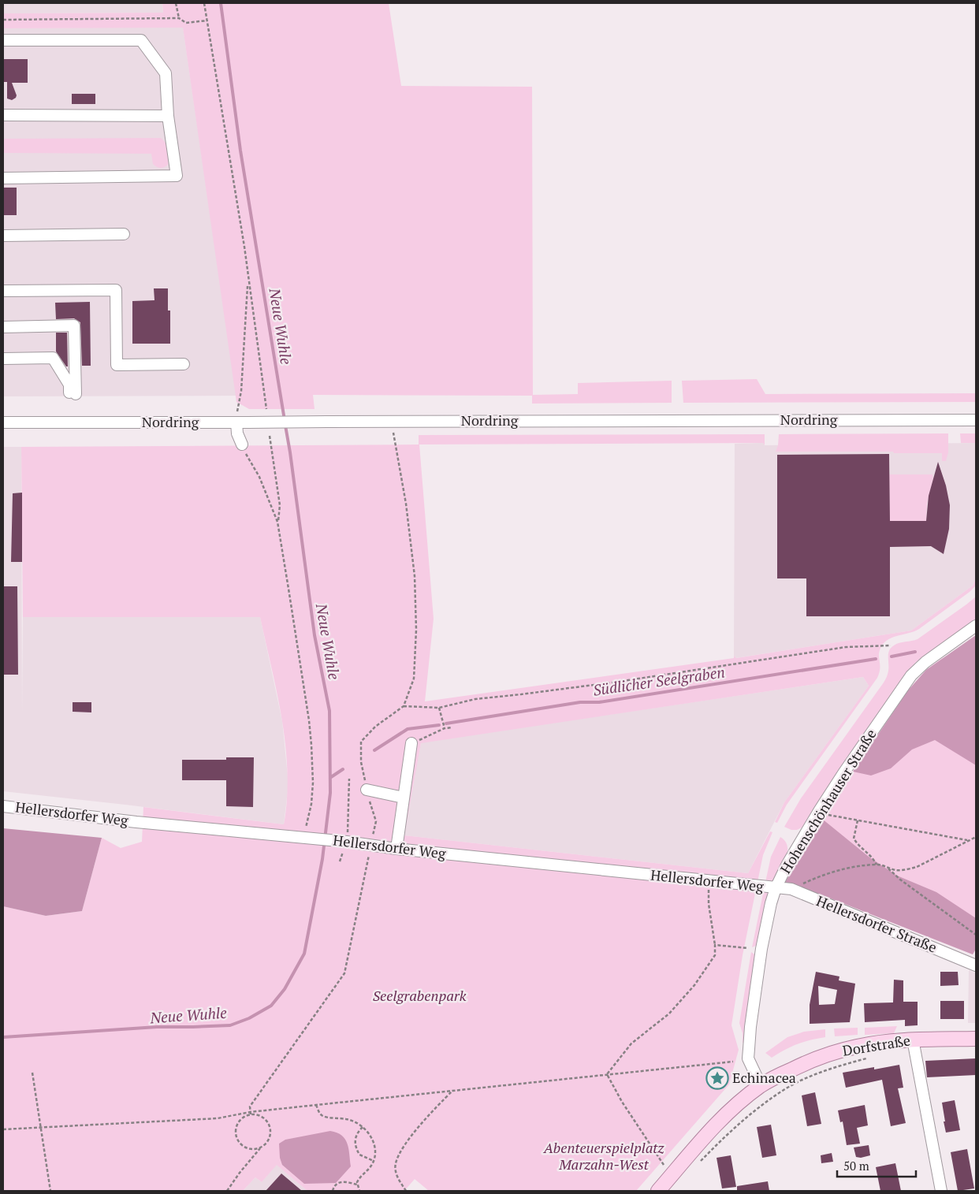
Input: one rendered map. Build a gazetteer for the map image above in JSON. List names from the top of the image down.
{
  "streets": {
    "main road": ["Dorfstraße"],
    "street": [
      "Nordring",
      "Hohenschönhauser Straße",
      "Hellersdorfer Weg",
      "Hellersdorfer Straße"
    ]
  },
  "crossings": [
    ["Hohenschönhauser Straße", "Hellersdorfer Weg"],
    ["Hohenschönhauser Straße", "Hellersdorfer Straße"],
    ["Hohenschönhauser Straße", "Dorfstraße"],
    ["Hellersdorfer Weg", "Hellersdorfer Straße"]
  ],
  "water": ["Neue Wuhle", "Südlicher Seelgraben"],
  "parks": ["Seelgrabenpark", "Abenteuerspielplatz Marzahn-West"],
  "places": {
    "place": ["Echinacea"]
  },
  "scale_bar": "50 m"
}
